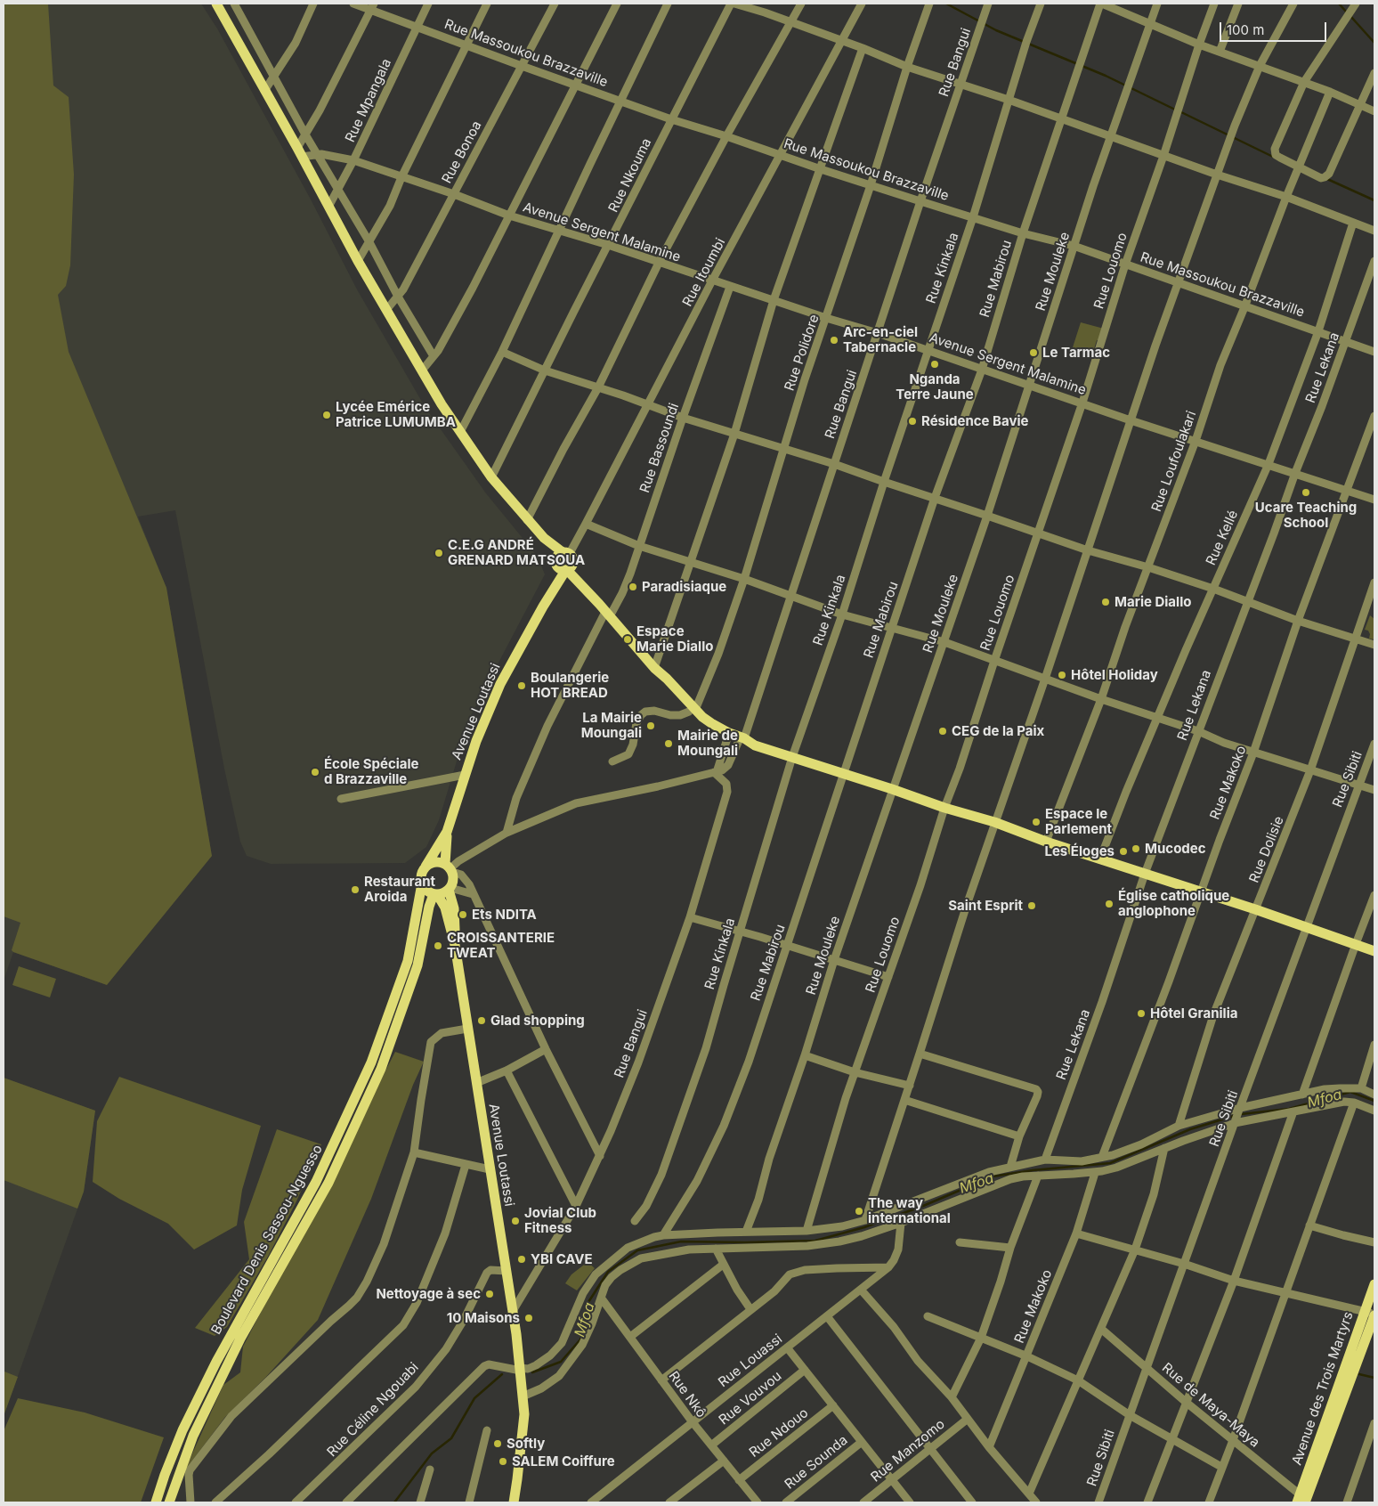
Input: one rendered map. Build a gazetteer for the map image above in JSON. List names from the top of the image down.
{
  "streets": {
    "main road": ["Avenue Loutassi", "Boulevard Denis Sassou-Nguesso", "Avenue des Trois Martyrs"],
    "street": [
      "Rue Massoukou Brazzaville",
      "Rue Bangui",
      "Rue Mpangala",
      "Rue Bonoa",
      "Rue Nkouma",
      "Avenue Sergent Malamine",
      "Rue Kinkala",
      "Rue Louomo",
      "Rue Mouleke",
      "Rue Itoumbi",
      "Rue Mabirou",
      "Rue Polidore",
      "Rue Lekana",
      "Rue Bassoundi",
      "Rue Loufoulakari",
      "Rue Kellé",
      "Rue Sibiti",
      "Rue Makoko",
      "Rue Dolisie",
      "Rue Louassi",
      "Rue Nkô",
      "Rue Vouvou",
      "Rue de Maya-Maya",
      "Rue Céline Ngouabi",
      "Rue Ndouo",
      "Rue Manzomo",
      "Rue Sounda"
    ]
  },
  "crossings": [
    ["Rue Massoukou Brazzaville", "Rue Bangui"],
    ["Rue Massoukou Brazzaville", "Rue Mpangala"],
    ["Rue Massoukou Brazzaville", "Rue Bonoa"],
    ["Rue Massoukou Brazzaville", "Rue Nkouma"],
    ["Rue Massoukou Brazzaville", "Rue Kinkala"],
    ["Rue Massoukou Brazzaville", "Rue Louomo"],
    ["Rue Massoukou Brazzaville", "Rue Mouleke"],
    ["Rue Massoukou Brazzaville", "Rue Itoumbi"],
    ["Rue Massoukou Brazzaville", "Rue Mabirou"],
    ["Rue Massoukou Brazzaville", "Rue Polidore"],
    ["Rue Massoukou Brazzaville", "Rue Lekana"],
    ["Rue Massoukou Brazzaville", "Rue Loufoulakari"],
    ["Rue Massoukou Brazzaville", "Rue Kellé"],
    ["Rue Bangui", "Avenue Sergent Malamine"],
    ["Rue Bangui", "Avenue Loutassi"],
    ["Rue Mpangala", "Avenue Sergent Malamine"],
    ["Rue Bonoa", "Avenue Sergent Malamine"],
    ["Rue Nkouma", "Avenue Sergent Malamine"],
    ["Avenue Sergent Malamine", "Rue Kinkala"],
    ["Avenue Sergent Malamine", "Rue Louomo"],
    ["Avenue Sergent Malamine", "Rue Mouleke"],
    ["Avenue Sergent Malamine", "Rue Itoumbi"],
    ["Avenue Sergent Malamine", "Rue Mabirou"],
    ["Avenue Sergent Malamine", "Rue Polidore"],
    ["Avenue Sergent Malamine", "Rue Lekana"],
    ["Avenue Sergent Malamine", "Rue Bassoundi"],
    ["Avenue Sergent Malamine", "Rue Loufoulakari"],
    ["Avenue Sergent Malamine", "Rue Kellé"],
    ["Avenue Sergent Malamine", "Rue Makoko"],
    ["Rue Itoumbi", "Avenue Loutassi"],
    ["Avenue Loutassi", "Boulevard Denis Sassou-Nguesso"],
    ["Avenue Loutassi", "Rue Céline Ngouabi"],
    ["Rue Sibiti", "Rue de Maya-Maya"],
    ["Rue Louassi", "Rue Nkô"],
    ["Avenue des Trois Martyrs", "Rue de Maya-Maya"],
    ["Rue Nkô", "Rue Vouvou"],
    ["Rue Nkô", "Rue Ndouo"]
  ],
  "water": ["Mfoa"],
  "places": [
    "Arc-en-ciel Tabernacle",
    "Le Tarmac",
    "Nganda Terre Jaune",
    "Lycée Emérice Patrice LUMUMBA",
    "Résidence Bavie",
    "Ucare Teaching School",
    "C.E.G ANDRÉ GRENARD MATSOUA",
    "Paradisiaque",
    "Marie Diallo",
    "Espace Marie Diallo",
    "Hôtel Holiday",
    "Boulangerie HOT BREAD",
    "La Mairie Moungali",
    "CEG de la Paix",
    "Mairie de Moungali",
    "École Spéciale d Brazzaville",
    "Espace le Parlement",
    "Mucodec",
    "Les Éloges",
    "Restaurant Aroida",
    "Église catholique anglophone",
    "Saint Esprit",
    "Ets NDITA",
    "CROISSANTERIE TWEAT",
    "Hôtel Granilia",
    "Glad shopping",
    "The way international",
    "Jovial Club Fitness",
    "YBI CAVE",
    "Nettoyage à sec",
    "10 Maisons",
    "Softly",
    "SALEM Coiffure"
  ],
  "scale_bar": "100 m"
}
